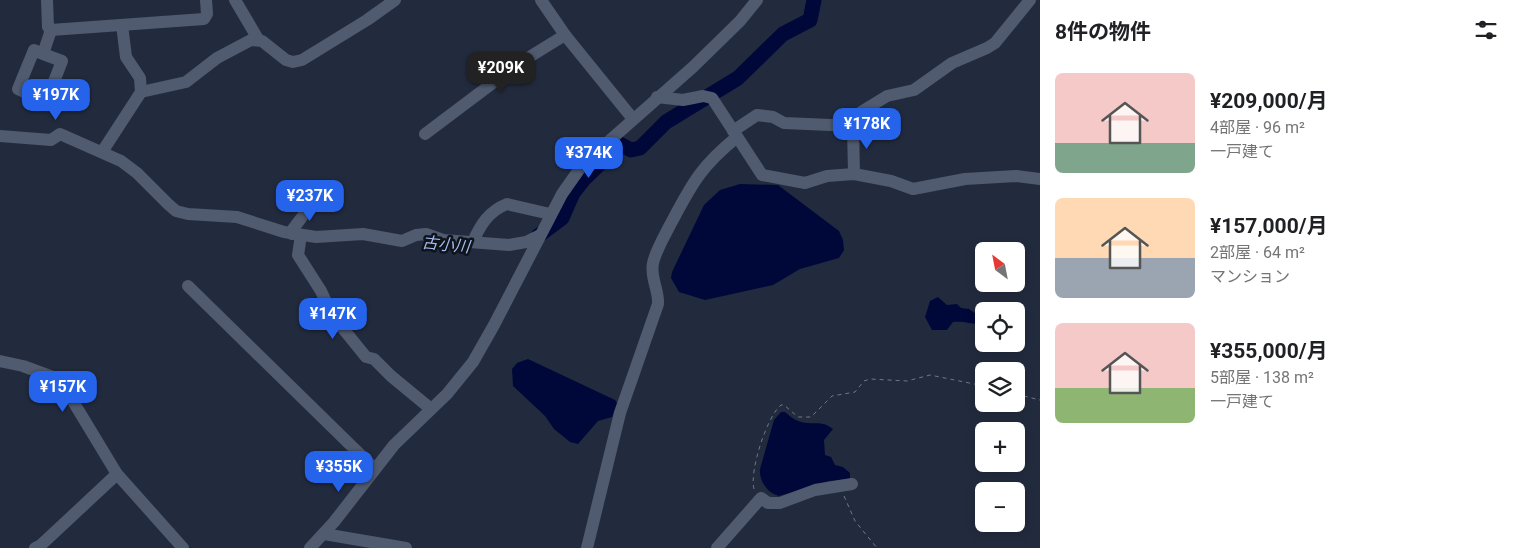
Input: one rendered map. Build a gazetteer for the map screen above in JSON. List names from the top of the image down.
{
  "water": ["古小川"],
  "north": "top left",
  "page": {
    "heading": "8件の物件",
    "price": [
      "¥209K",
      "¥197K",
      "¥178K",
      "¥374K",
      "¥237K",
      "¥147K",
      "¥157K",
      "¥355K"
    ],
    "list": [
      {
        "name": "¥209,000/月",
        "note": "4部屋 · 96 m² · 一戸建て"
      },
      {
        "name": "¥157,000/月",
        "note": "2部屋 · 64 m² · マンション"
      },
      {
        "name": "¥355,000/月",
        "note": "5部屋 · 138 m² · 一戸建て"
      }
    ],
    "map_buttons": ["+", "−"]
  }
}
